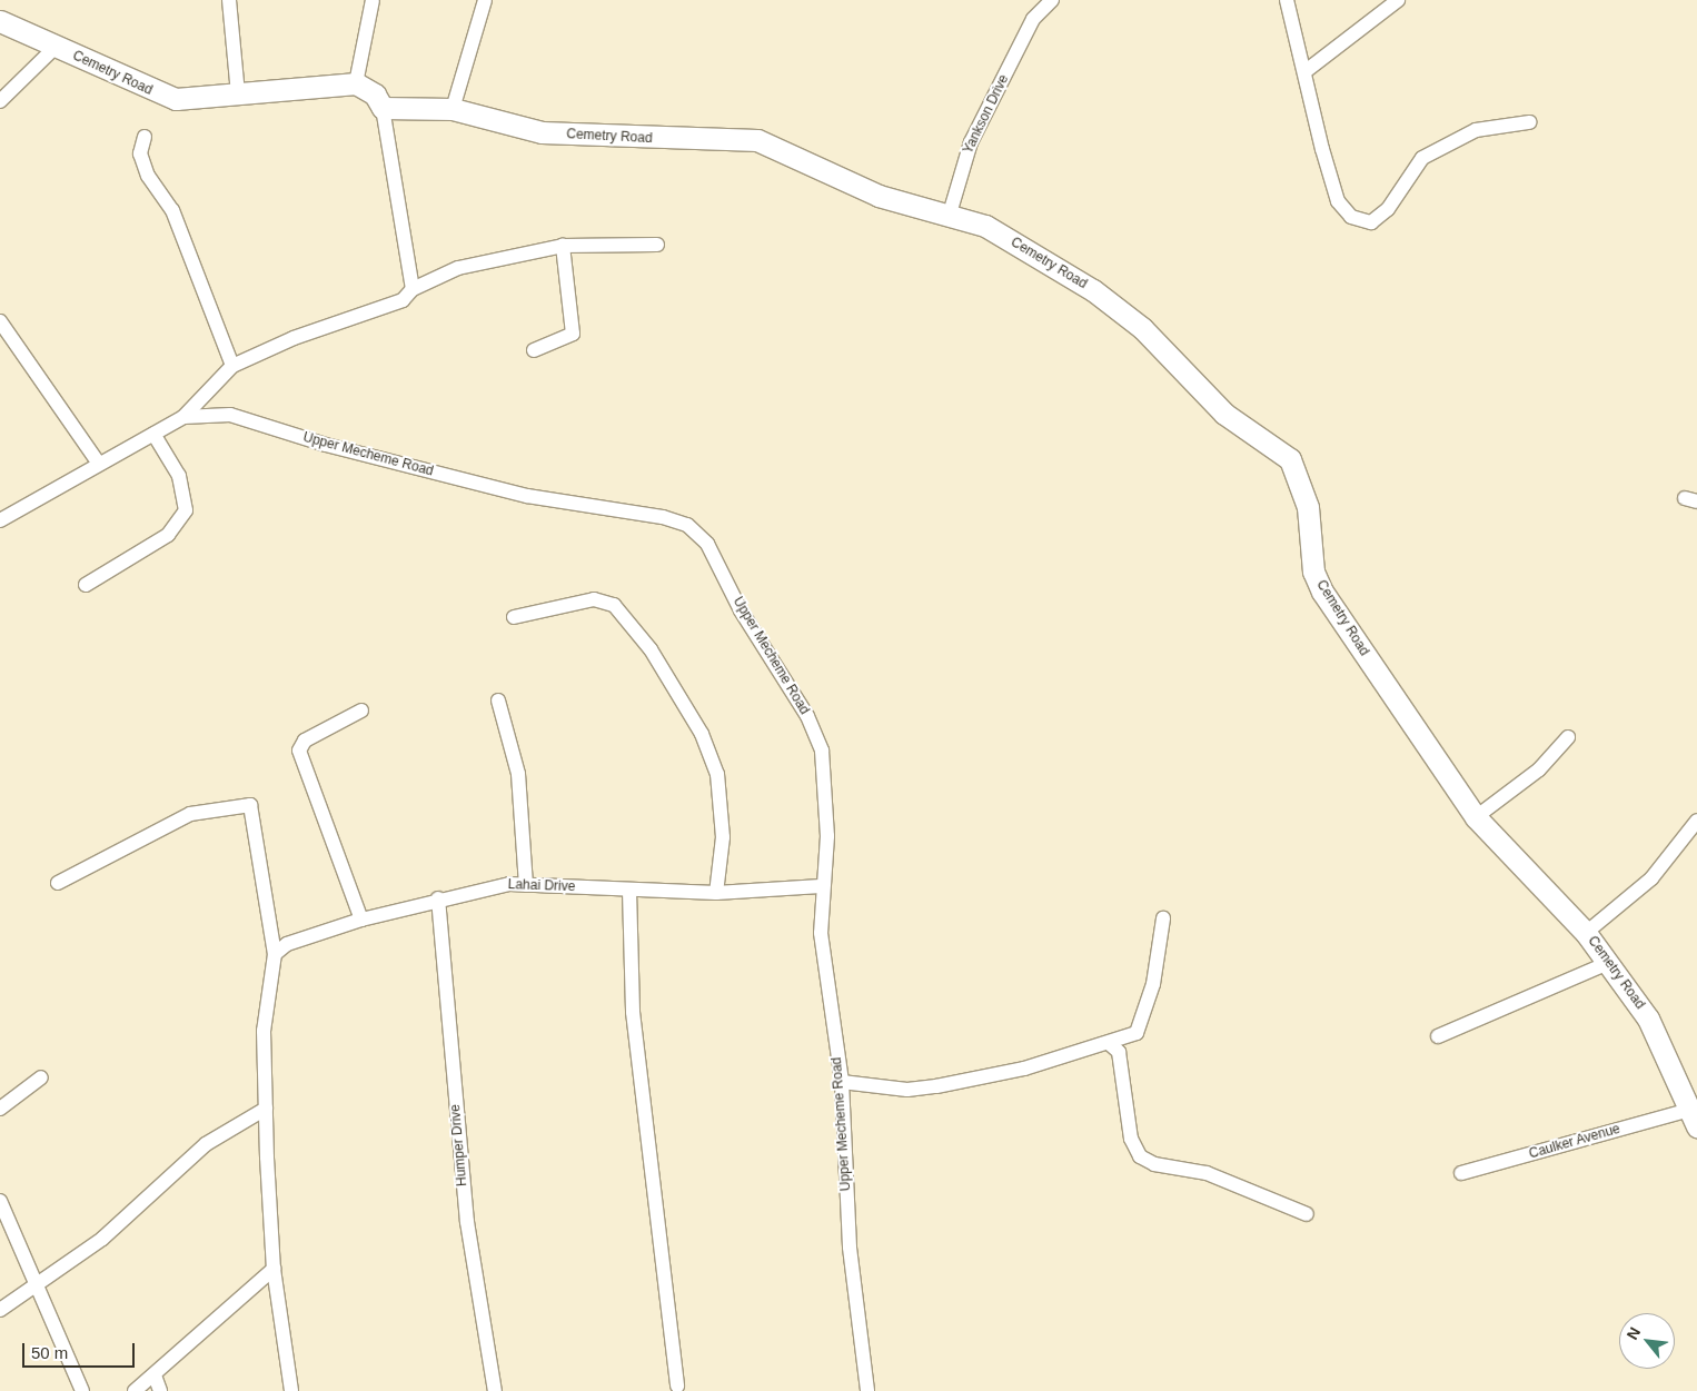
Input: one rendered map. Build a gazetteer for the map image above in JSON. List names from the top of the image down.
{
  "streets": {
    "street": [
      "Cemetry Road",
      "Yankson Drive",
      "Upper Mecheme Road",
      "Lahai Drive",
      "Caulker Avenue",
      "Humper Drive"
    ]
  },
  "crossings": [
    ["Cemetry Road", "Yankson Drive"],
    ["Cemetry Road", "Caulker Avenue"],
    ["Upper Mecheme Road", "Lahai Drive"],
    ["Lahai Drive", "Humper Drive"]
  ],
  "scale_bar": "50 m",
  "north": "top left"
}
